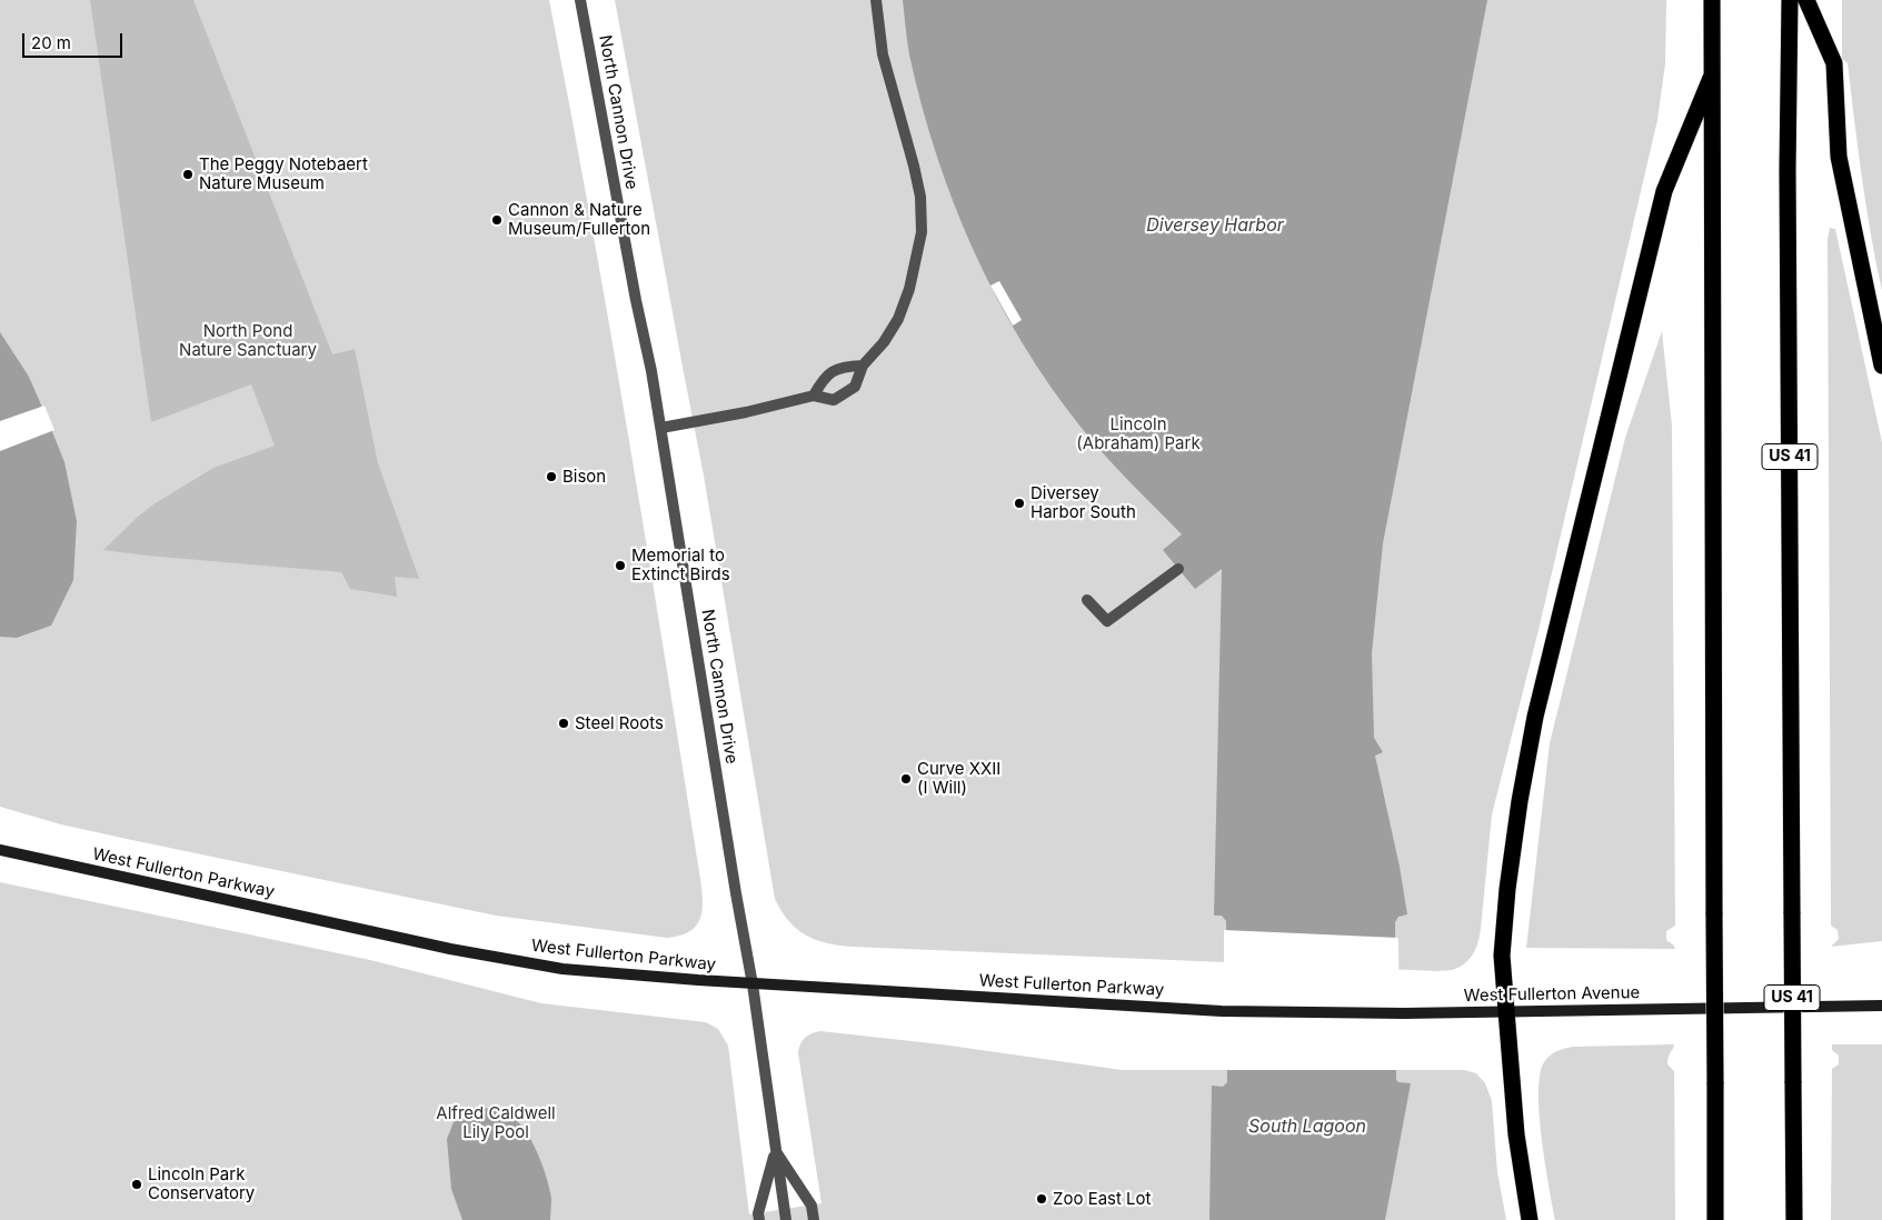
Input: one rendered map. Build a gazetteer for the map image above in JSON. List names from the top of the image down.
{
  "streets": {
    "highway": ["US 41"],
    "main road": ["West Fullerton Parkway", "West Fullerton Avenue"],
    "street": ["North Cannon Drive"]
  },
  "crossings": [
    ["North Cannon Drive", "West Fullerton Parkway"],
    ["West Fullerton Parkway", "West Fullerton Avenue"]
  ],
  "water": ["Diversey Harbor", "South Lagoon"],
  "parks": ["North Pond Nature Sanctuary", "Lincoln (Abraham) Park", "Alfred Caldwell Lily Pool"],
  "places": [
    "The Peggy Notebaert Nature Museum",
    "Cannon & Nature Museum/Fullerton",
    "Bison",
    "Diversey Harbor South",
    "Memorial to Extinct Birds",
    "Steel Roots",
    "Curve XXII (I Will)",
    "Lincoln Park Conservatory",
    "Zoo East Lot"
  ],
  "scale_bar": "20 m"
}
